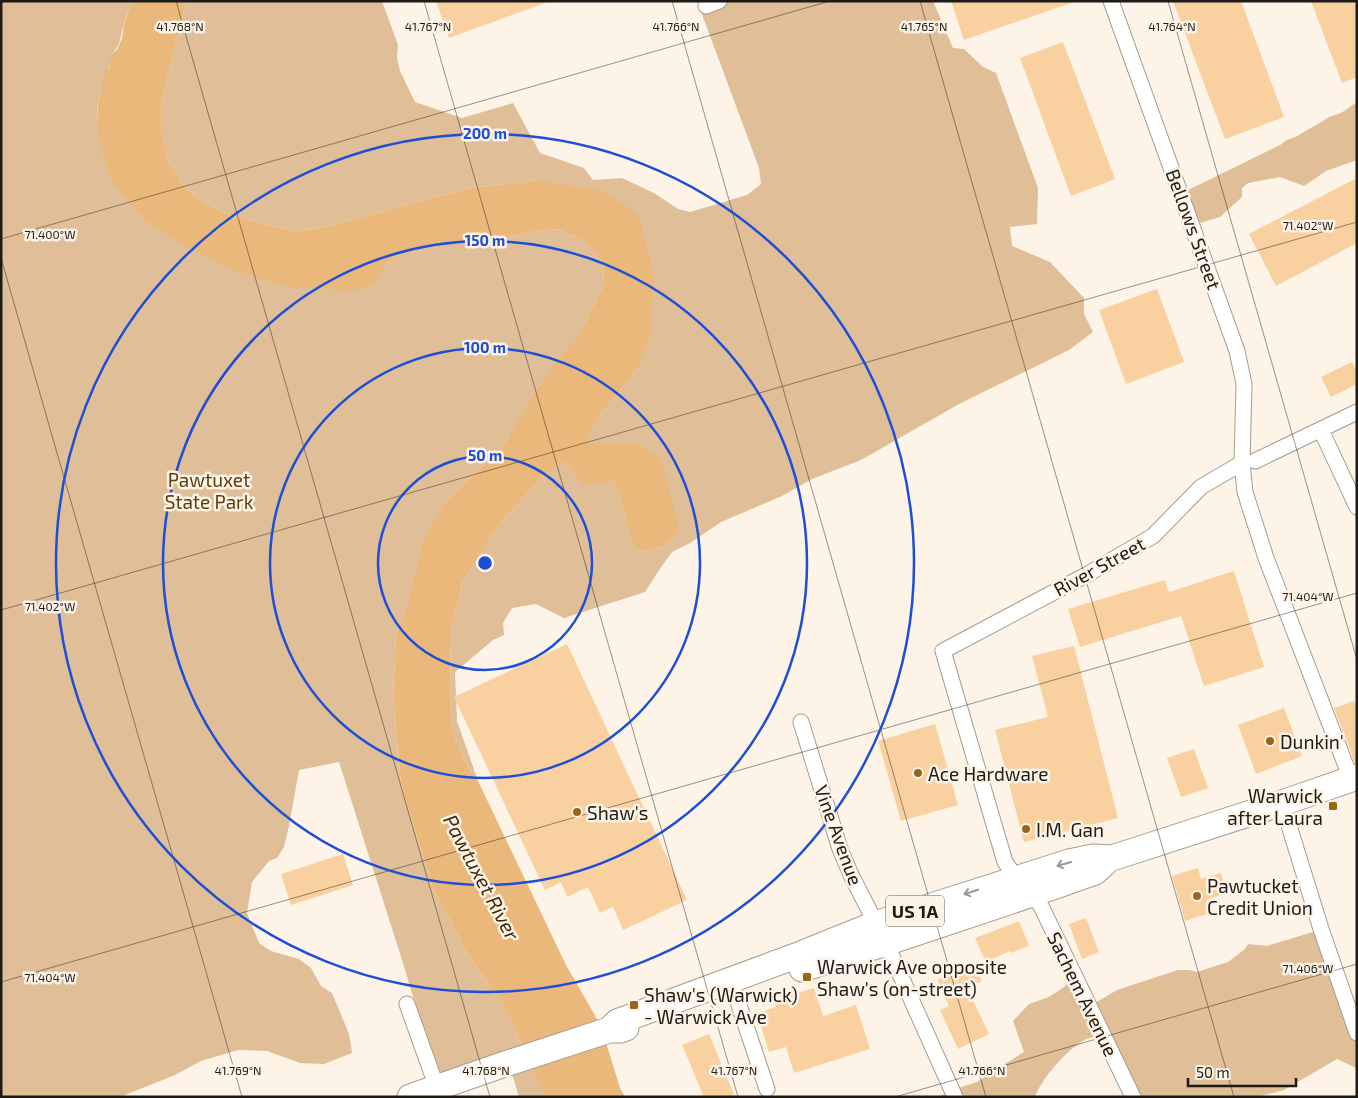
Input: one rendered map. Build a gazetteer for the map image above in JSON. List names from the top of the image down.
{
  "streets": {
    "main road": ["US 1A"],
    "street": [
      "Bellows Street",
      "River Street",
      "Vine Avenue",
      "Sachem Avenue"
    ]
  },
  "crossings": [
    ["Bellows Street", "River Street"],
    ["Bellows Street", "US 1A"],
    ["River Street", "Sachem Avenue"],
    ["Vine Avenue", "US 1A"],
    ["US 1A", "Sachem Avenue"]
  ],
  "water": ["Pawtuxet River"],
  "parks": ["Pawtuxet State Park"],
  "places": {
    "other": [
      "Dunkin'",
      "Ace Hardware",
      "Shaw's",
      "I.M. Gan",
      "Pawtucket Credit Union"
    ],
    "transit": ["Warwick after Laura", "Warwick Ave opposite Shaw's (on-street)", "Shaw's (Warwick) - Warwick Ave"]
  },
  "scale_bar": "50 m",
  "coordinates": [
    "41.768°N",
    "41.767°N",
    "41.766°N",
    "41.765°N",
    "41.764°N",
    "71.402°W",
    "71.400°W",
    "71.404°W",
    "71.406°W",
    "41.769°N"
  ],
  "rings": [
    "200 m",
    "150 m",
    "100 m",
    "50 m"
  ]
}
